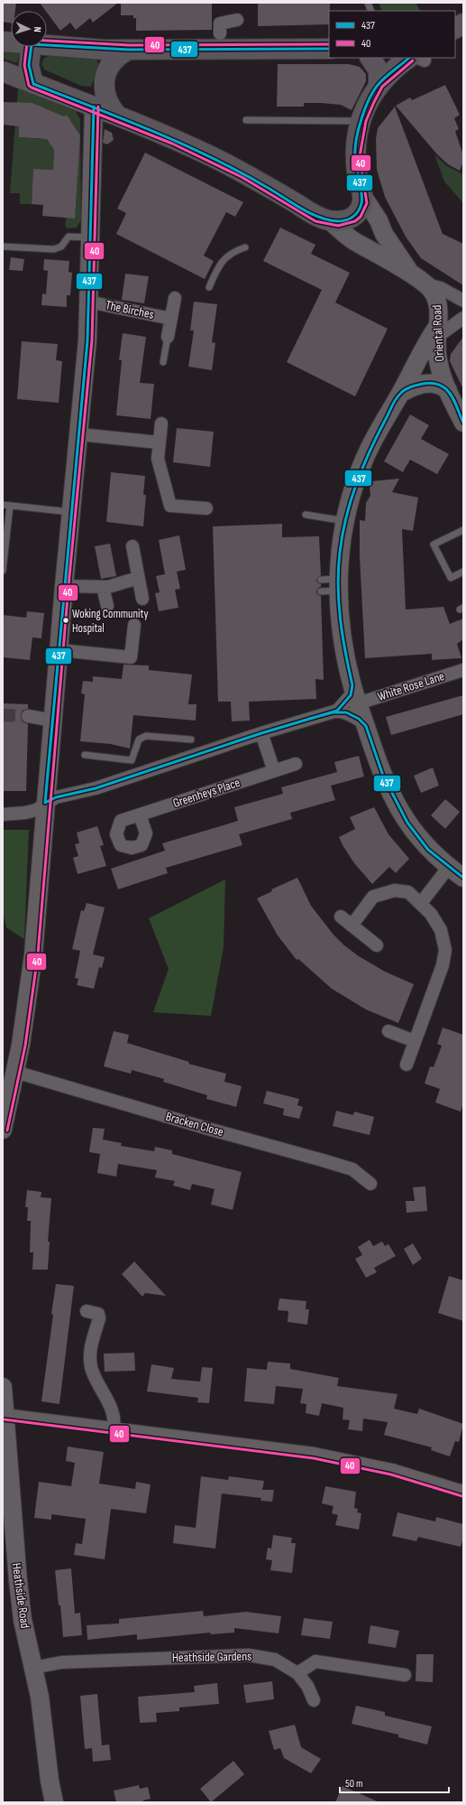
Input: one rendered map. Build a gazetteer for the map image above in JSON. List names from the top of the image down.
{
  "streets": {
    "street": [
      "The Birches",
      "Oriental Road",
      "White Rose Lane",
      "Greenheys Place",
      "Bracken Close",
      "Heathside Road",
      "Heathside Gardens"
    ]
  },
  "crossings": [
    ["Heathside Road", "Heathside Gardens"]
  ],
  "places": ["Woking Community Hospital"],
  "lines": ["transit line 40", "transit line 437"],
  "legend": ["437", "40"],
  "scale_bar": "50 m",
  "north": "right"
}
